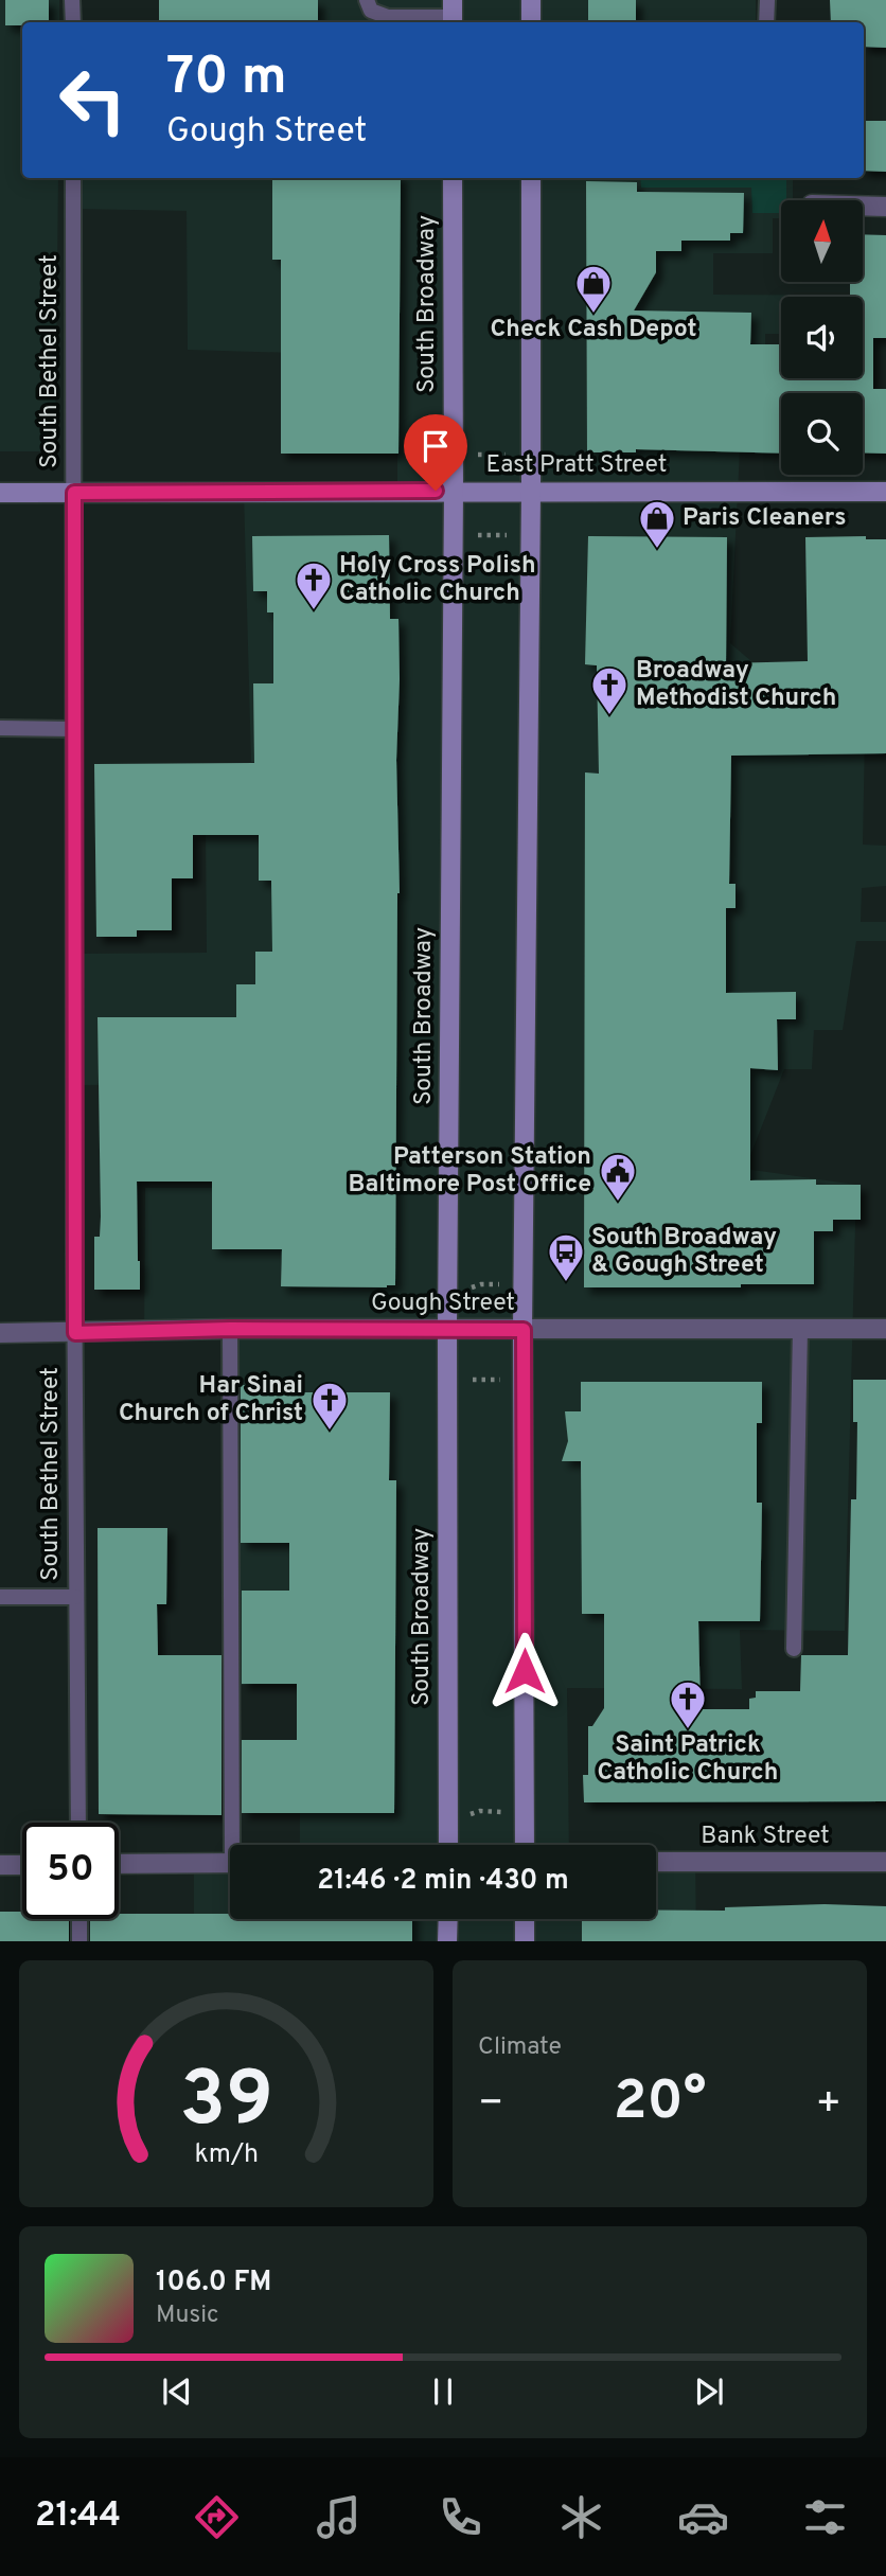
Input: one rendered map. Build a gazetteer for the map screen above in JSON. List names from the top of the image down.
{
  "streets": {
    "main road": ["South Broadway", "East Pratt Street"],
    "street": ["Gough Street", "Bank Street"],
    "lane": ["South Bethel Street"]
  },
  "crossings": [
    ["South Broadway", "East Pratt Street"],
    ["South Broadway", "Gough Street"],
    ["South Bethel Street", "East Pratt Street"],
    ["South Bethel Street", "Gough Street"]
  ],
  "places": {
    "shop": ["Check Cash Depot", "Paris Cleaners"],
    "church": [
      "Holy Cross Polish Catholic Church",
      "Broadway Methodist Church",
      "Har Sinai Church of Christ",
      "Saint Patrick Catholic Church"
    ],
    "public building": ["Patterson Station Baltimore Post Office"],
    "bus stop": ["South Broadway & Gough Street"]
  },
  "north": "top",
  "page": {
    "turn": ["70 m", "Gough Street"],
    "limit": "50",
    "trip": "21:46 · 2 min · 430 m",
    "tile": "Climate",
    "heat": ["−", "20°", "+"],
    "song": ["106.0 FM", "Music"],
    "tabs": "21:44",
    "gauge": ["39", "km/h"]
  }
}
